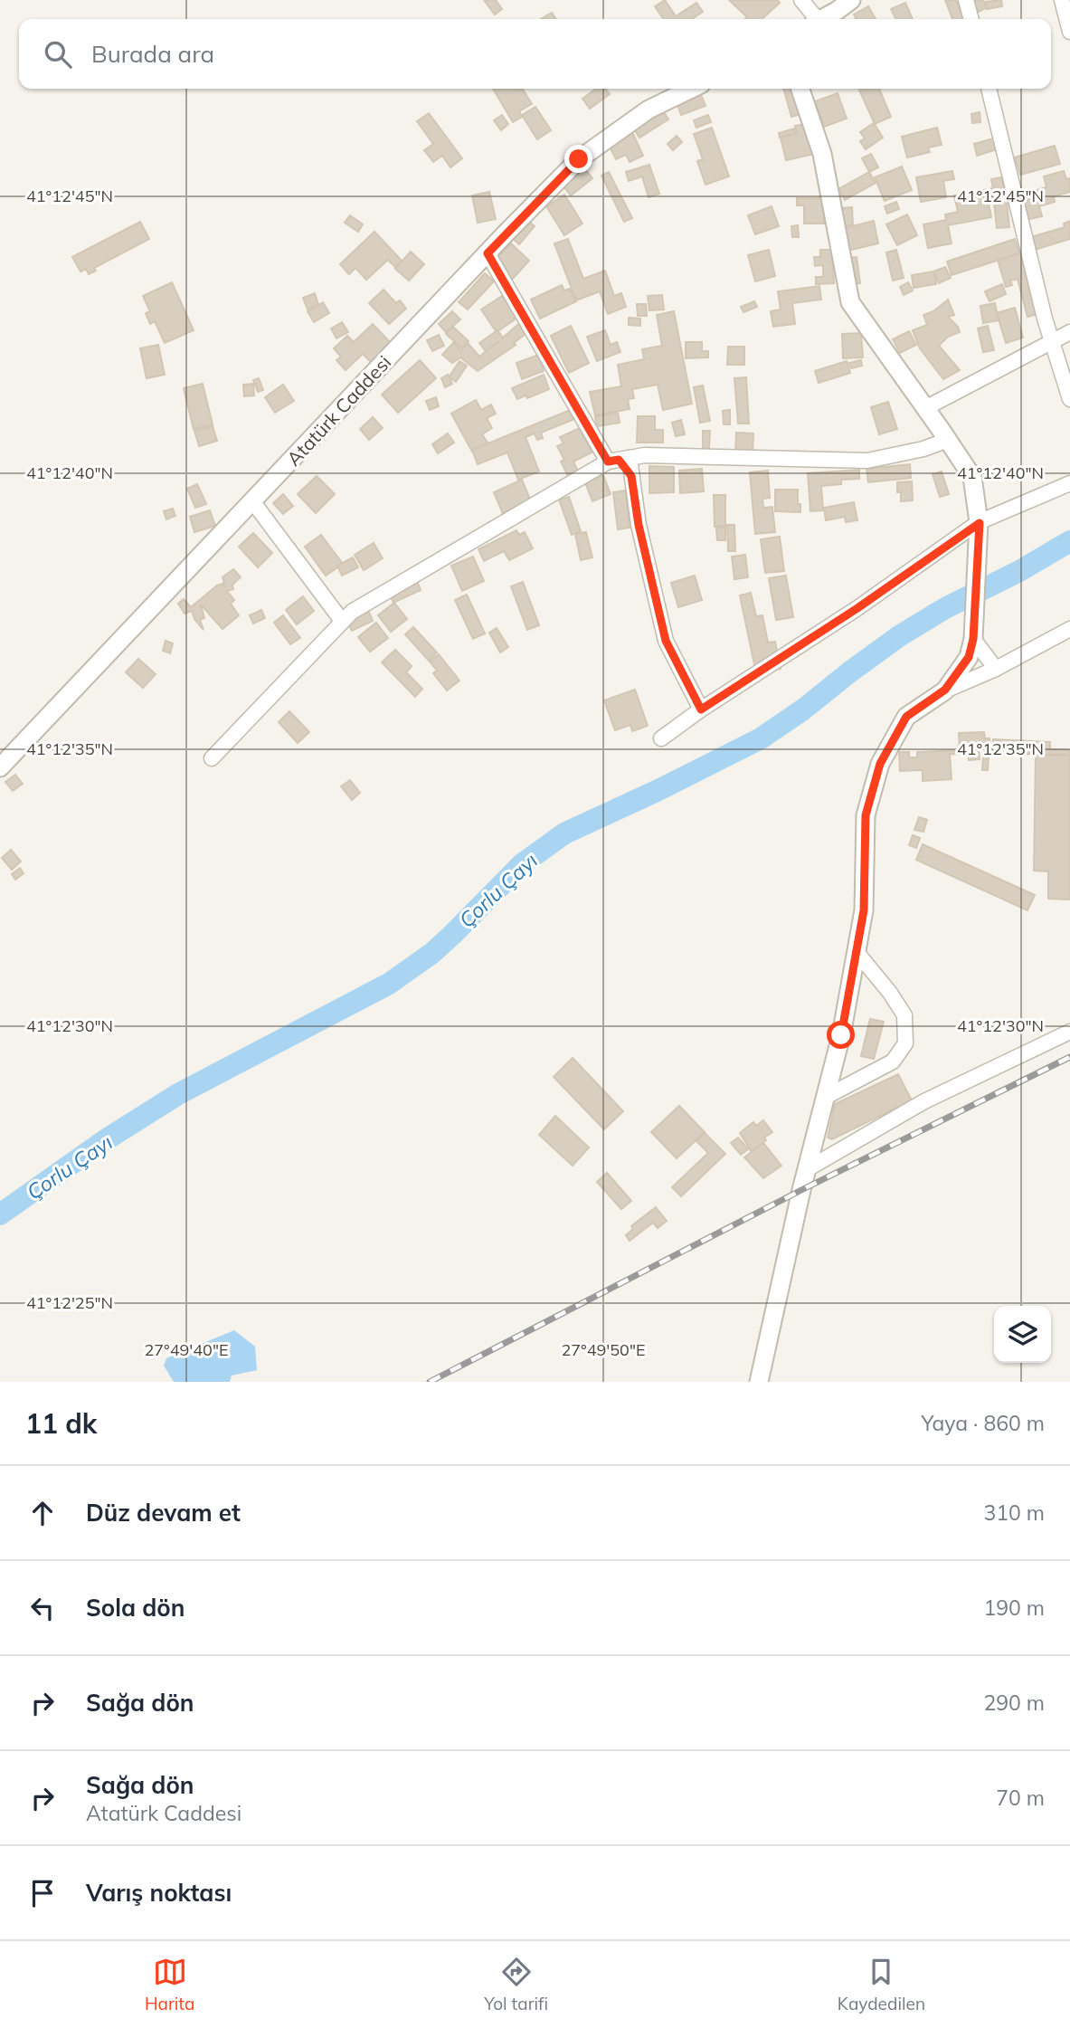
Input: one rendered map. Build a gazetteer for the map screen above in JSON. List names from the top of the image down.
{
  "streets": {
    "street": ["Atatürk Caddesi"]
  },
  "water": ["Çorlu Çayı"],
  "page": {
    "search": "Burada ara",
    "heading": ["11 dk", "Yaya · 860 m"],
    "list": [
      ["Düz devam et", "310 m"],
      ["Sola dön", "190 m"],
      ["Sağa dön", "290 m"],
      ["Sağa dön", "Atatürk Caddesi", "70 m"],
      "Varış noktası"
    ],
    "nav": ["Harita", "Yol tarifi", "Kaydedilen"]
  },
  "coordinates": [
    "41°12'45\"N",
    "41°12'40\"N",
    "41°12'35\"N",
    "41°12'30\"N",
    "41°12'25\"N",
    "27°49'40\"E",
    "27°49'50\"E"
  ]
}
